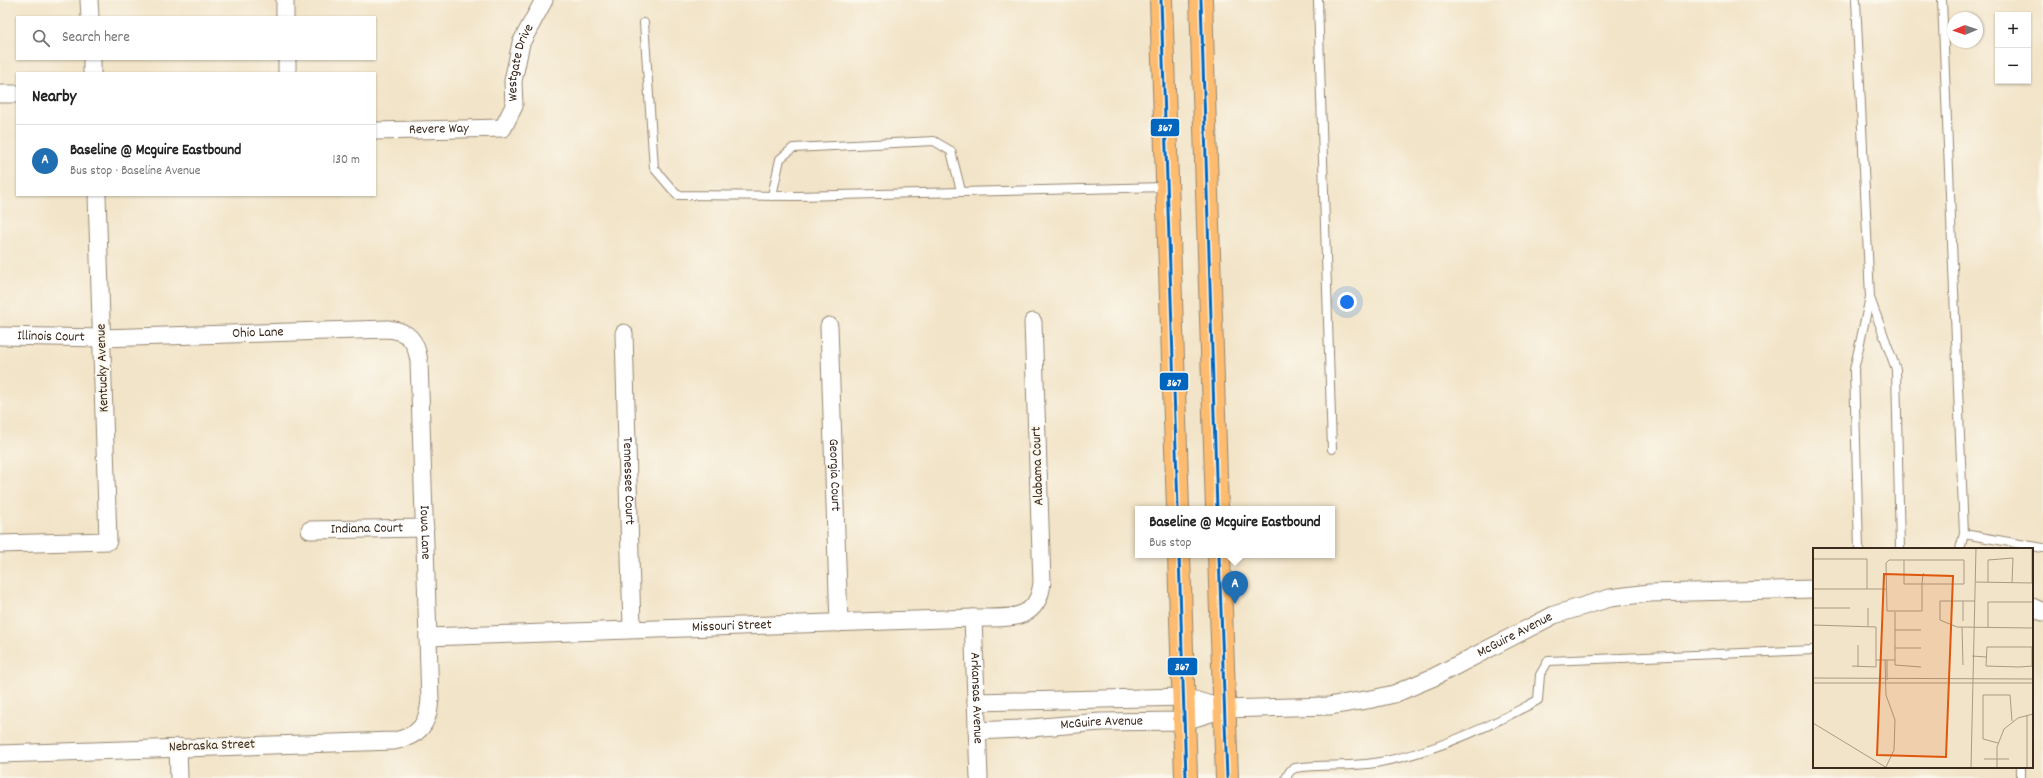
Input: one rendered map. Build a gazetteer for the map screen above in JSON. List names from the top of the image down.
{
  "streets": {
    "street": [
      "Westgate Drive",
      "Revere Way",
      "Ohio Lane",
      "Illinois Court",
      "Kentucky Avenue",
      "Alabama Court",
      "Georgia Court",
      "Tennessee Court",
      "Indiana Court",
      "Iowa Lane",
      "Missouri Street",
      "McGuire Avenue",
      "Arkansas Avenue",
      "Nebraska Street"
    ]
  },
  "crossings": [
    ["Westgate Drive", "Revere Way"],
    ["Ohio Lane", "Illinois Court"],
    ["Ohio Lane", "Kentucky Avenue"],
    ["Ohio Lane", "Iowa Lane"],
    ["Illinois Court", "Kentucky Avenue"],
    ["Alabama Court", "Missouri Street"],
    ["Georgia Court", "Missouri Street"],
    ["Tennessee Court", "Missouri Street"],
    ["Indiana Court", "Iowa Lane"],
    ["Iowa Lane", "Missouri Street"],
    ["Iowa Lane", "Nebraska Street"],
    ["Missouri Street", "Arkansas Avenue"],
    ["McGuire Avenue", "Arkansas Avenue"]
  ],
  "lines": ["transit line 367"],
  "north": "left",
  "page": {
    "map_buttons": ["+", "−"],
    "search": "Search here",
    "heading": "Nearby",
    "list": [
      {
        "mark": "A",
        "name": "Baseline @ Mcguire Eastbound",
        "note": "Bus stop · Baseline Avenue",
        "value": "130 m"
      }
    ],
    "popup": ["Baseline @ Mcguire Eastbound", "Bus stop"],
    "pins": "A"
  }
}
